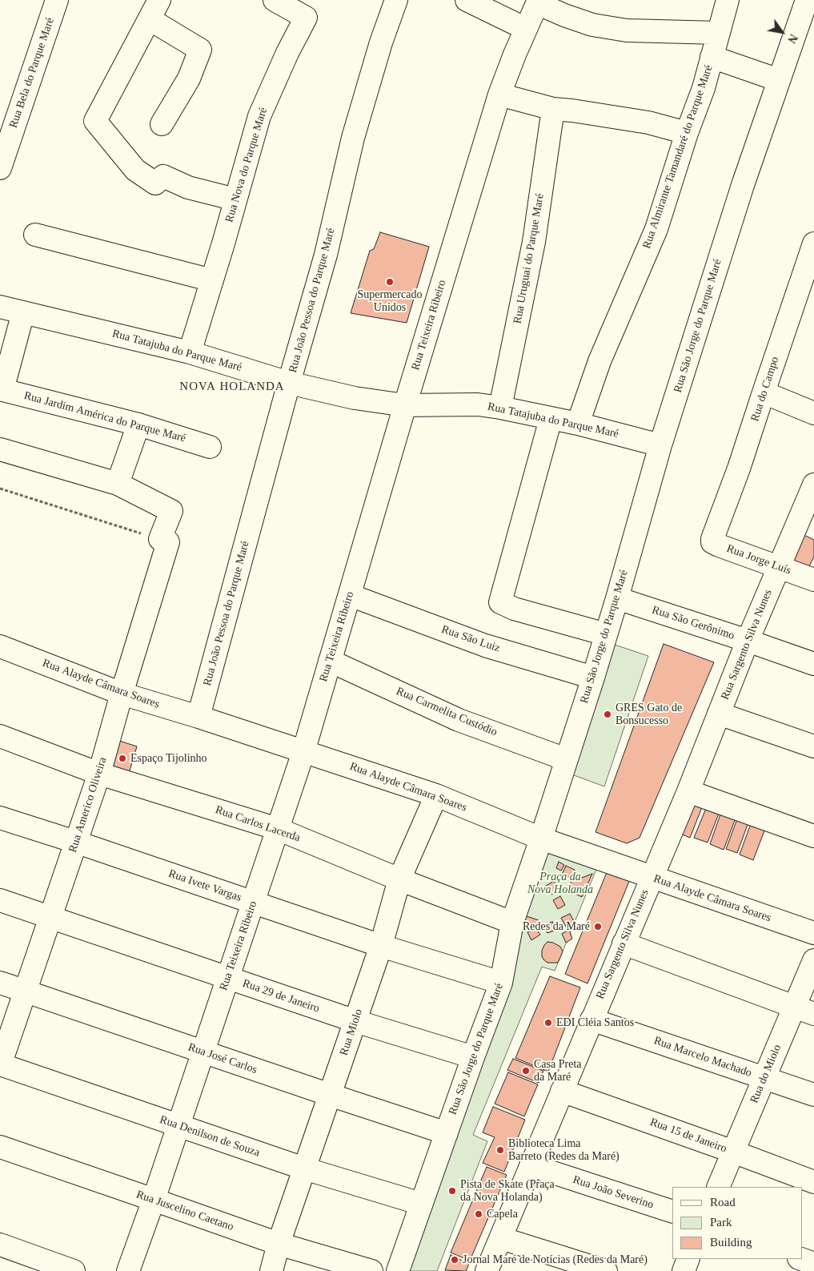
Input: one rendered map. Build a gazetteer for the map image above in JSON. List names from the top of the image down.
{
  "streets": {
    "street": [
      "Rua Bela do Parque Maré",
      "Rua Almirante Tamandaré do Parque Maré",
      "Rua Nova do Parque Maré",
      "Rua Uruguai do Parque Maré",
      "Rua João Pessoa do Parque Maré",
      "Rua Teixeira Ribeiro",
      "Rua São Jorge do Parque Maré",
      "Rua Tatajuba do Parque Maré",
      "Rua do Campo",
      "Rua Jardim América do Parque Maré",
      "Rua Jorge Luís",
      "Rua São Gerônimo",
      "Rua São Luiz",
      "Rua Sargento Silva Nunes",
      "Rua Alayde Câmara Soares",
      "Rua Carmelita Custódio",
      "Rua Americo Oliveira",
      "Rua Carlos Lacerda",
      "Rua Ivete Vargas",
      "Rua 29 de Janeiro",
      "Rua Miolo",
      "Rua Marcelo Machado",
      "Rua José Carlos",
      "Rua do Miolo",
      "Rua 15 de Janeiro",
      "Rua Denilson de Souza",
      "Rua João Severino",
      "Rua Juscelino Caetano"
    ]
  },
  "crossings": [
    ["Rua Almirante Tamandaré do Parque Maré", "Rua Tatajuba do Parque Maré"],
    ["Rua Nova do Parque Maré", "Rua Tatajuba do Parque Maré"],
    ["Rua Uruguai do Parque Maré", "Rua Tatajuba do Parque Maré"],
    ["Rua João Pessoa do Parque Maré", "Rua Tatajuba do Parque Maré"],
    ["Rua João Pessoa do Parque Maré", "Rua Alayde Câmara Soares"],
    ["Rua Teixeira Ribeiro", "Rua Tatajuba do Parque Maré"],
    ["Rua Teixeira Ribeiro", "Rua São Luiz"],
    ["Rua Teixeira Ribeiro", "Rua Alayde Câmara Soares"],
    ["Rua Teixeira Ribeiro", "Rua Carmelita Custódio"],
    ["Rua Teixeira Ribeiro", "Rua Carlos Lacerda"],
    ["Rua Teixeira Ribeiro", "Rua Ivete Vargas"],
    ["Rua Teixeira Ribeiro", "Rua 29 de Janeiro"],
    ["Rua Teixeira Ribeiro", "Rua José Carlos"],
    ["Rua Teixeira Ribeiro", "Rua Denilson de Souza"],
    ["Rua Teixeira Ribeiro", "Rua Juscelino Caetano"],
    ["Rua São Jorge do Parque Maré", "Rua Tatajuba do Parque Maré"],
    ["Rua São Jorge do Parque Maré", "Rua São Gerônimo"],
    ["Rua São Jorge do Parque Maré", "Rua São Luiz"],
    ["Rua São Jorge do Parque Maré", "Rua Alayde Câmara Soares"],
    ["Rua São Jorge do Parque Maré", "Rua Carmelita Custódio"],
    ["Rua São Jorge do Parque Maré", "Rua Carlos Lacerda"],
    ["Rua São Jorge do Parque Maré", "Rua Ivete Vargas"],
    ["Rua São Jorge do Parque Maré", "Rua 29 de Janeiro"],
    ["Rua São Jorge do Parque Maré", "Rua José Carlos"],
    ["Rua São Jorge do Parque Maré", "Rua Denilson de Souza"],
    ["Rua do Campo", "Rua Jorge Luís"],
    ["Rua Jorge Luís", "Rua Sargento Silva Nunes"],
    ["Rua São Gerônimo", "Rua Sargento Silva Nunes"],
    ["Rua Sargento Silva Nunes", "Rua Alayde Câmara Soares"],
    ["Rua Sargento Silva Nunes", "Rua Marcelo Machado"],
    ["Rua Sargento Silva Nunes", "Rua 15 de Janeiro"],
    ["Rua Sargento Silva Nunes", "Rua João Severino"],
    ["Rua Alayde Câmara Soares", "Rua Americo Oliveira"],
    ["Rua Alayde Câmara Soares", "Rua Miolo"],
    ["Rua Americo Oliveira", "Rua Carlos Lacerda"],
    ["Rua Americo Oliveira", "Rua Ivete Vargas"],
    ["Rua Americo Oliveira", "Rua 29 de Janeiro"],
    ["Rua Americo Oliveira", "Rua José Carlos"],
    ["Rua Americo Oliveira", "Rua Denilson de Souza"],
    ["Rua Carlos Lacerda", "Rua Miolo"],
    ["Rua Ivete Vargas", "Rua Miolo"],
    ["Rua 29 de Janeiro", "Rua Miolo"],
    ["Rua Miolo", "Rua José Carlos"],
    ["Rua Miolo", "Rua Denilson de Souza"],
    ["Rua Miolo", "Rua Juscelino Caetano"],
    ["Rua Marcelo Machado", "Rua do Miolo"],
    ["Rua do Miolo", "Rua 15 de Janeiro"]
  ],
  "districts": ["NOVA HOLANDA"],
  "parks": ["Praça da Nova Holanda"],
  "places": [
    "Supermercado Unidos",
    "GRES Gato de Bonsucesso",
    "Espaço Tijolinho",
    "Redes da Maré",
    "EDI Cléia Santos",
    "Casa Preta da Maré",
    "Biblioteca Lima Barreto (Redes da Maré)",
    "Pista de Skate (Praça da Nova Holanda)",
    "Capela",
    "Jornal Maré de Notícias (Redes da Maré)"
  ],
  "legend": ["Road", "Park", "Building"],
  "north": "bottom right"
}
